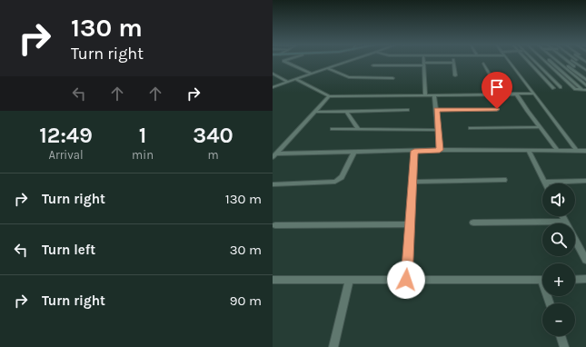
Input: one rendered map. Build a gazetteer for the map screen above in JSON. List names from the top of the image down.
{
  "page": {
    "turn": ["130 m", "Turn right"],
    "eta": [
      "12:49",
      "Arrival",
      "1",
      "min",
      "340",
      "m"
    ],
    "list": [
      {
        "name": "Turn right",
        "value": "130 m"
      },
      {
        "name": "Turn left",
        "value": "30 m"
      },
      {
        "name": "Turn right",
        "value": "90 m"
      }
    ],
    "map_buttons": ["+", "−"]
  }
}
